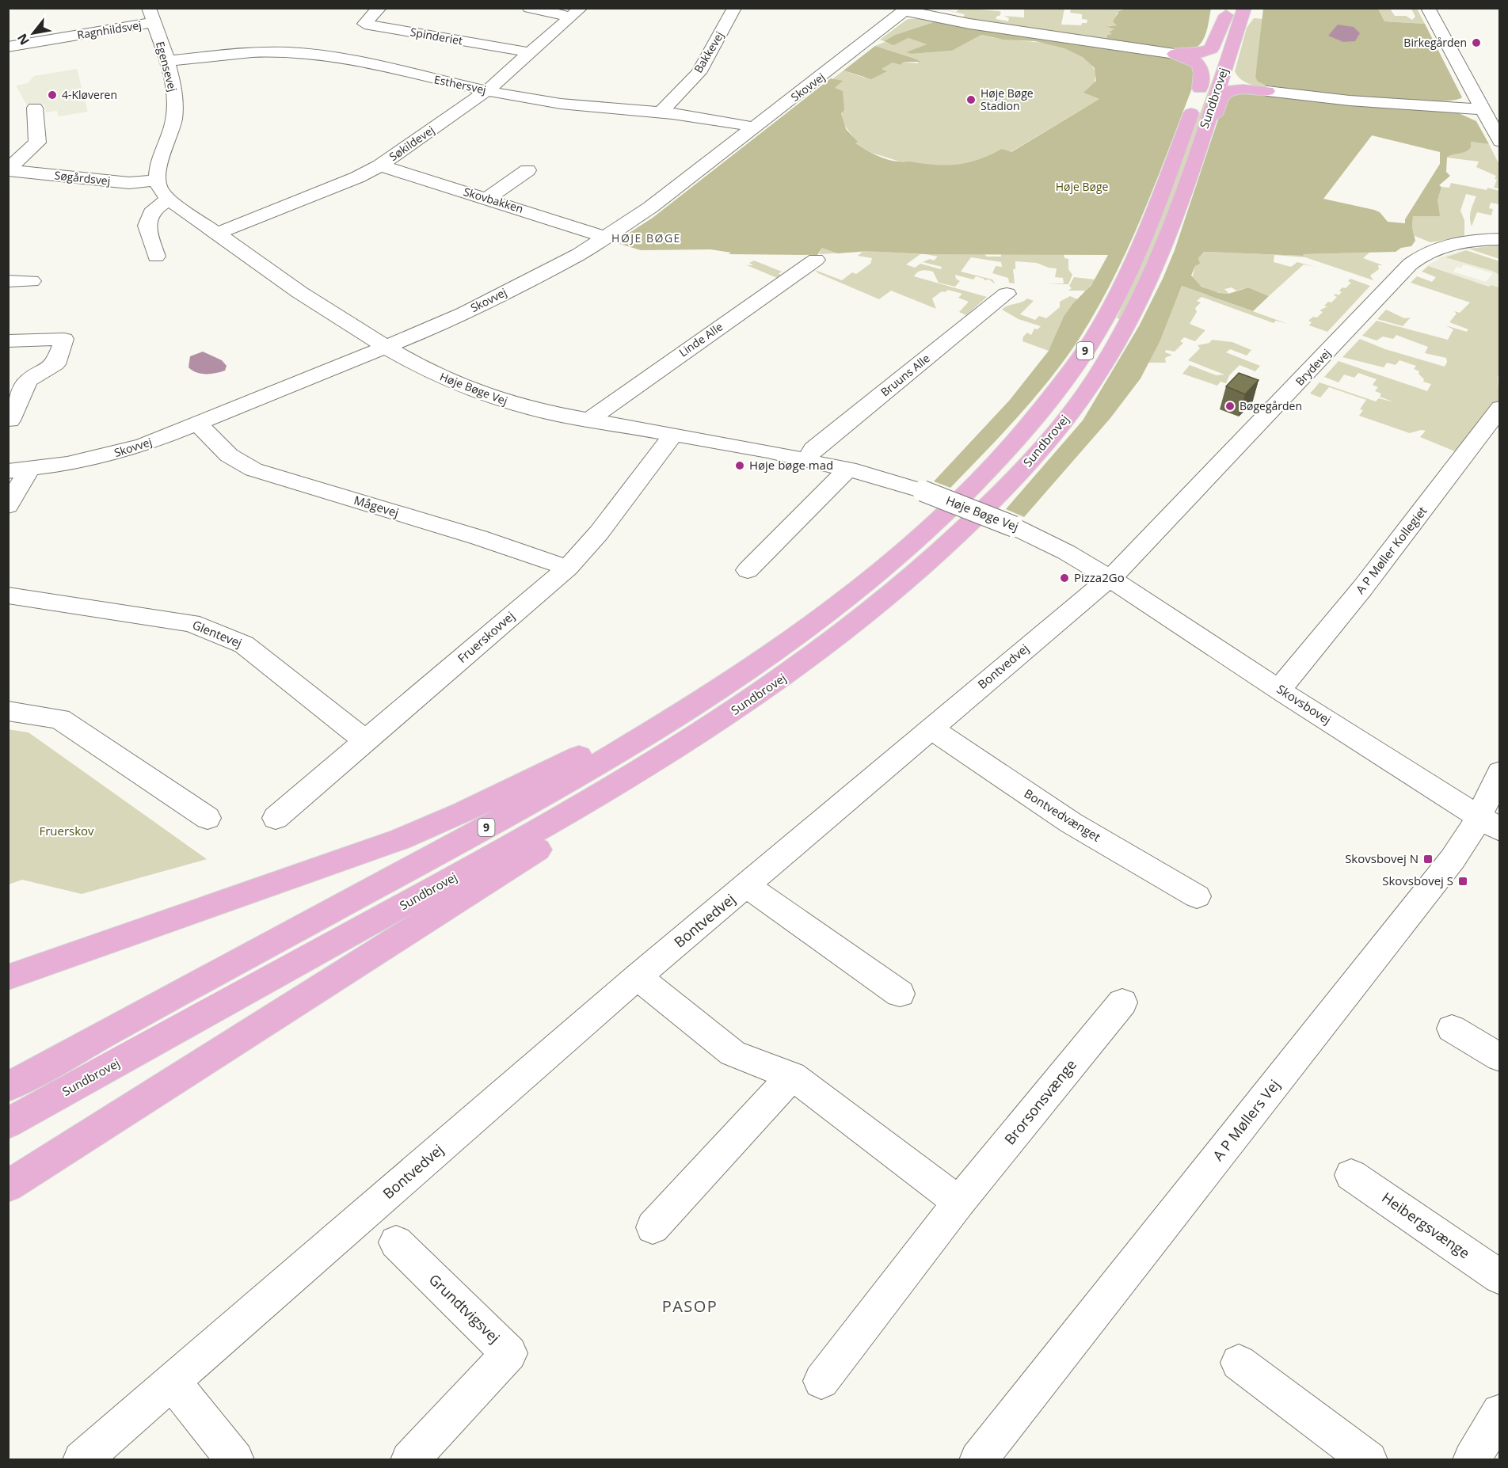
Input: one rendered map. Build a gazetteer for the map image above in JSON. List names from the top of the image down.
{
  "streets": {
    "main road": ["Sundbrovej", "9"],
    "street": [
      "Ragnhildsvej",
      "Spinderiet",
      "Bakkevej",
      "Egensevej",
      "Esthersvej",
      "Skovvej",
      "Søkildevej",
      "Søgårdsvej",
      "Skovbakken",
      "Linde Alle",
      "Brydevej",
      "Bruuns Alle",
      "Høje Bøge Vej",
      "Mågevej",
      "A P Møller Kollegiet",
      "Glentevej",
      "Fruerskovvej",
      "Bontvedvej",
      "Skovsbovej",
      "Bontvedvænget",
      "Brorsonsvænge",
      "A P Møllers Vej",
      "Heibergsvænge",
      "Grundtvigsvej"
    ]
  },
  "crossings": [
    ["Ragnhildsvej", "Egensevej"],
    ["Spinderiet", "Søkildevej"],
    ["Bakkevej", "Esthersvej"],
    ["Egensevej", "Esthersvej"],
    ["Egensevej", "Søgårdsvej"],
    ["Egensevej", "Høje Bøge Vej"],
    ["Esthersvej", "Skovvej"],
    ["Esthersvej", "Søkildevej"],
    ["Skovvej", "Skovbakken"],
    ["Skovvej", "Høje Bøge Vej"],
    ["Skovvej", "Mågevej"],
    ["Søkildevej", "Skovbakken"],
    ["Søkildevej", "Høje Bøge Vej"],
    ["Søgårdsvej", "Høje Bøge Vej"],
    ["Linde Alle", "Høje Bøge Vej"],
    ["Brydevej", "Høje Bøge Vej"],
    ["Brydevej", "Bontvedvej"],
    ["Brydevej", "Skovsbovej"],
    ["Bruuns Alle", "Høje Bøge Vej"],
    ["Høje Bøge Vej", "Fruerskovvej"],
    ["Høje Bøge Vej", "Bontvedvej"],
    ["Høje Bøge Vej", "Skovsbovej"],
    ["Mågevej", "Fruerskovvej"],
    ["A P Møller Kollegiet", "Skovsbovej"],
    ["Glentevej", "Fruerskovvej"],
    ["Bontvedvej", "Skovsbovej"],
    ["Bontvedvej", "Bontvedvænget"],
    ["Skovsbovej", "A P Møllers Vej"]
  ],
  "districts": ["HØJE BØGE", "PASOP"],
  "parks": ["Høje Bøge", "Fruerskov"],
  "places": {
    "other": [
      "Birkegården",
      "4-Kløveren",
      "Høje Bøge Stadion",
      "Bøgegården",
      "Høje bøge mad",
      "Pizza2Go"
    ],
    "transit": ["Skovsbovej N", "Skovsbovej S"]
  },
  "north": "bottom left"
}
